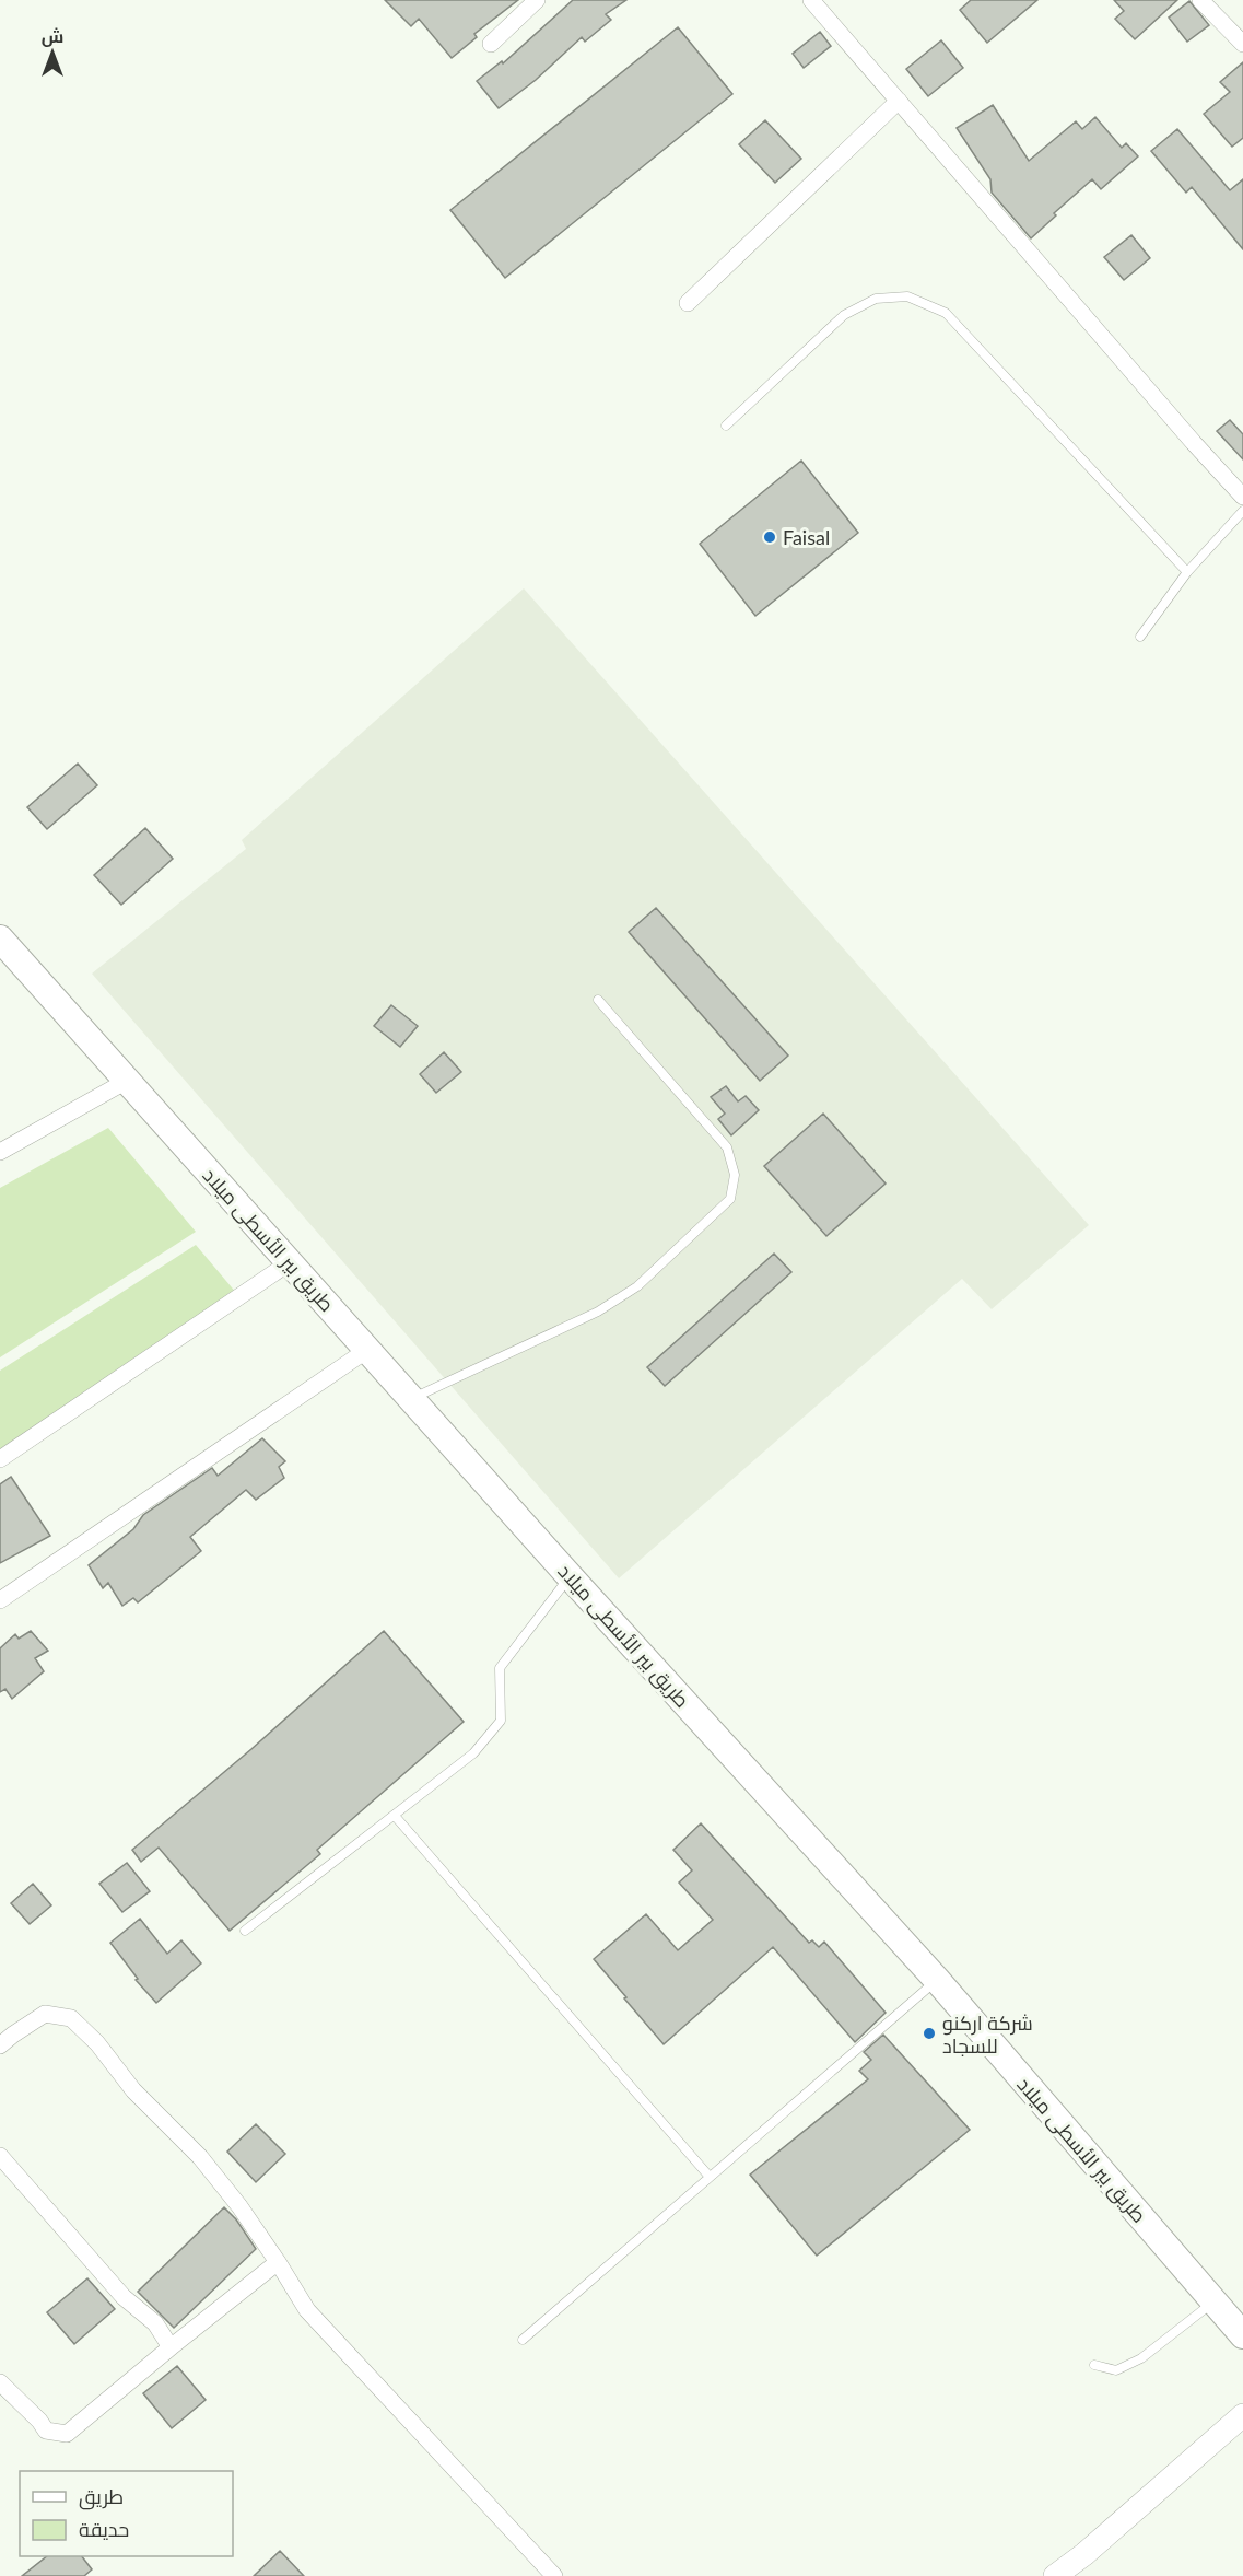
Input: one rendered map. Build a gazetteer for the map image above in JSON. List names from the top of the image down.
{
  "streets": {
    "main road": ["طريق بير الأسطى ميلاد"]
  },
  "places": ["Faisal", "شركة اركنو للسجاد"],
  "legend": ["طريق", "حديقة"],
  "north": "top"
}
